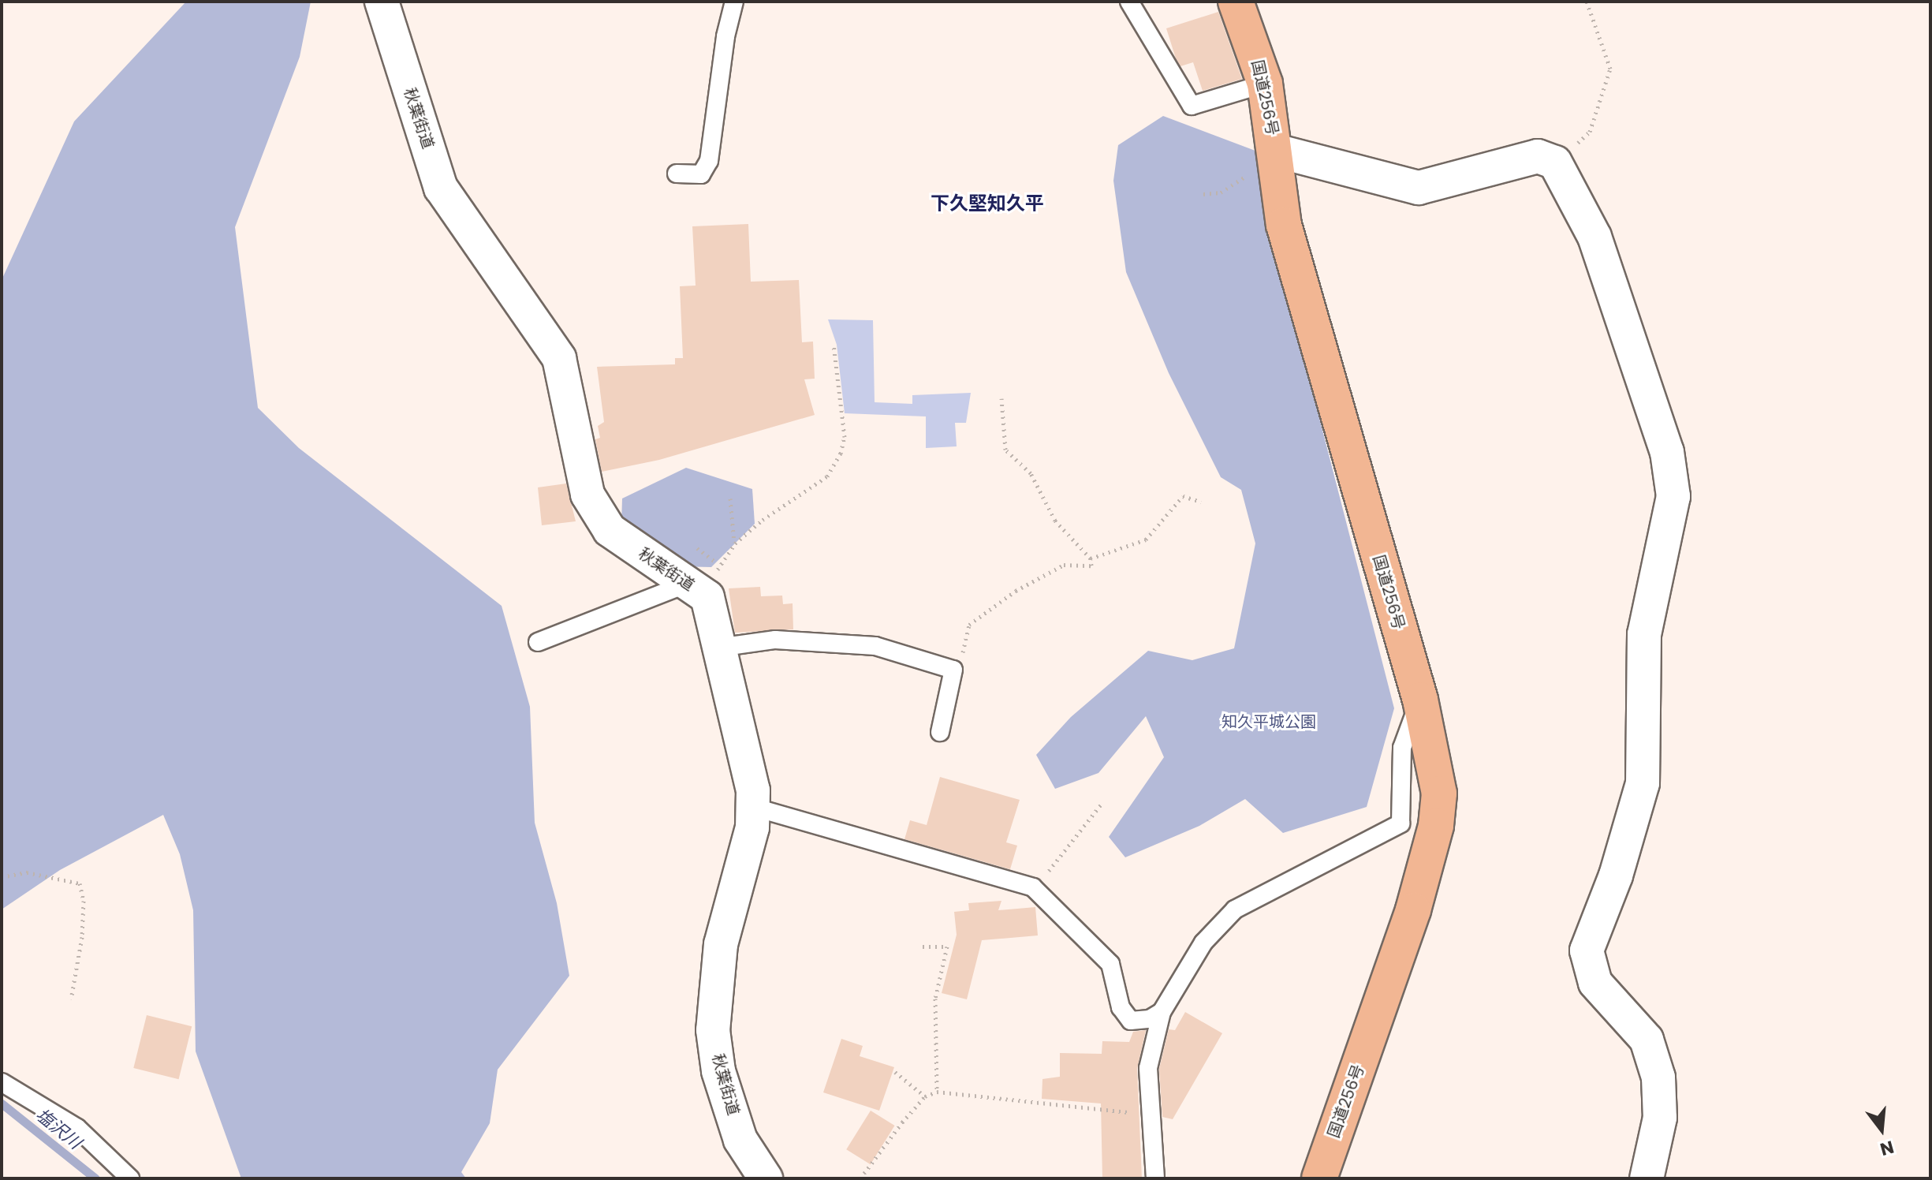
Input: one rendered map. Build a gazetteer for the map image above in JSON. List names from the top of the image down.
{
  "streets": {
    "highway": ["国道256号"],
    "street": ["秋葉街道"]
  },
  "districts": ["下久堅知久平"],
  "water": ["塩沢川"],
  "parks": ["知久平城公園"],
  "north": "bottom"
}
